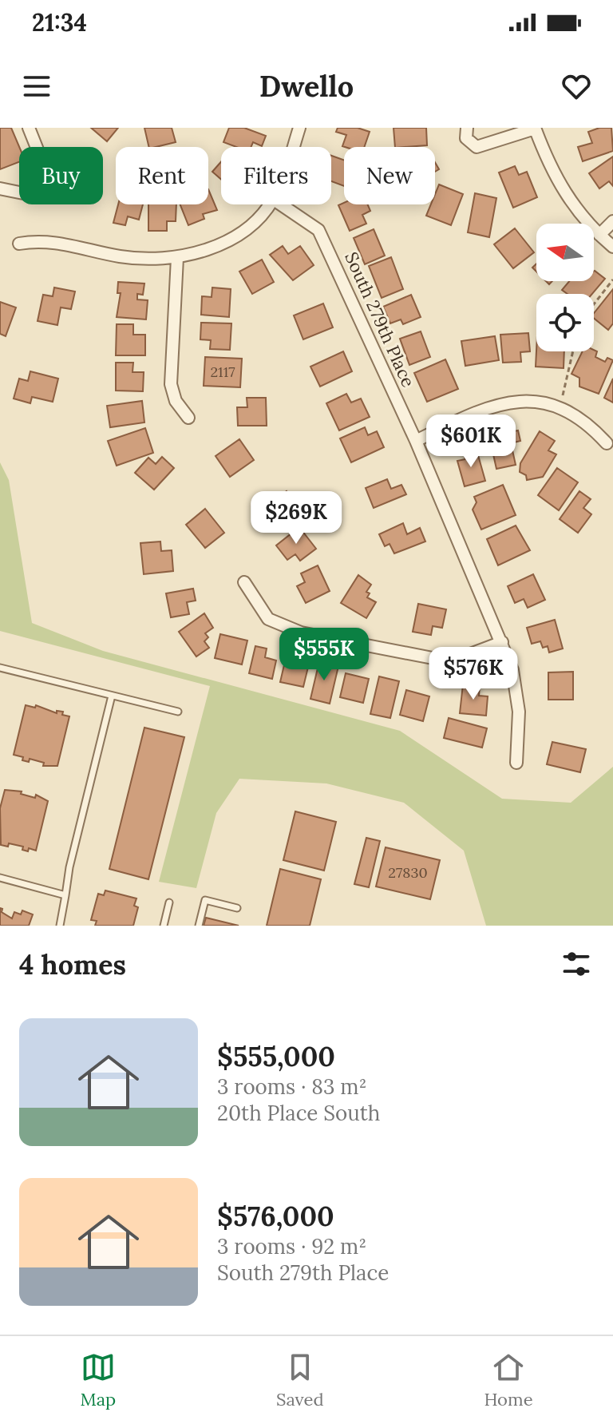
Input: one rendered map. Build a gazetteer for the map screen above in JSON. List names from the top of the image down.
{
  "streets": {
    "street": ["South 279th Place"]
  },
  "house_numbers": ["2117", "27830"],
  "north": "left",
  "page": {
    "status": "21:34",
    "header": "Dwello",
    "chip": [
      "Buy",
      "Rent",
      "Filters",
      "New"
    ],
    "price": [
      "$601K",
      "$269K",
      "$555K",
      "$576K"
    ],
    "heading": "4 homes",
    "list": [
      {
        "name": "$555,000",
        "note": "3 rooms · 83 m² · 20th Place South"
      },
      {
        "name": "$576,000",
        "note": "3 rooms · 92 m² · South 279th Place"
      }
    ],
    "tabs": ["Map", "Saved", "Home"]
  }
}
